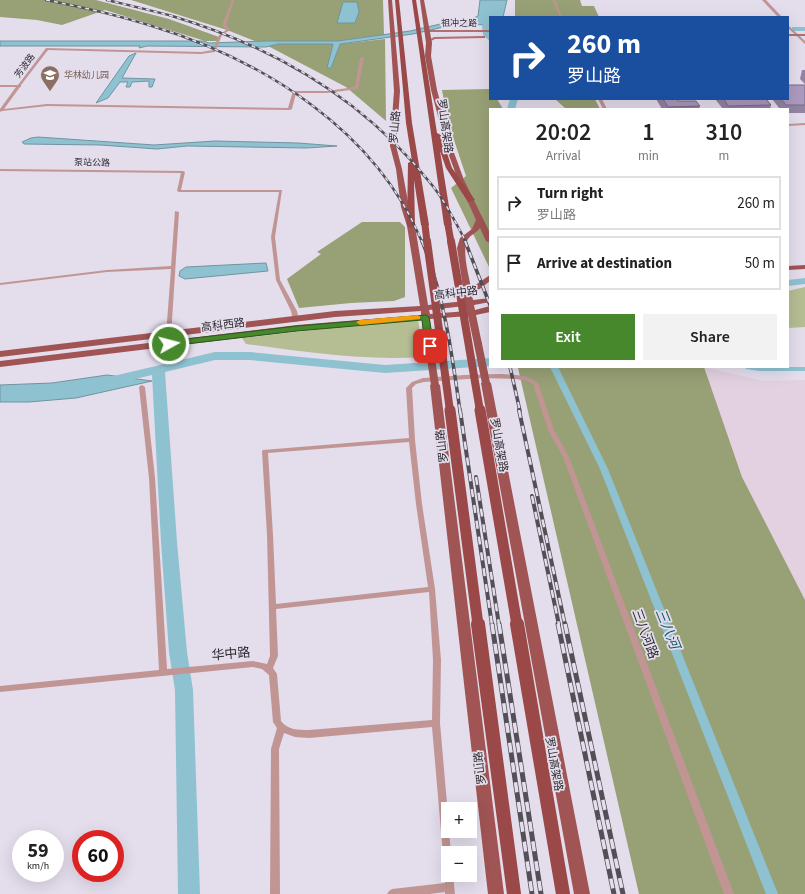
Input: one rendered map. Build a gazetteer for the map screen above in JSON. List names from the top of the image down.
{
  "streets": {
    "highway": ["罗山高架路"],
    "main road": [
      "祖冲之路",
      "罗山路",
      "高科中路",
      "高科西路"
    ],
    "street": [
      "芳波路",
      "泵站公路",
      "三八河路",
      "华中路"
    ]
  },
  "crossings": [
    ["罗山路", "高科中路"],
    ["罗山路", "高科西路"],
    ["泵站公路", "高科西路"],
    ["高科中路", "高科西路"]
  ],
  "water": ["三八河"],
  "places": {
    "school or university": ["华林幼儿园"]
  },
  "page": {
    "turn": ["260 m", "罗山路"],
    "eta": [
      "20:02",
      "Arrival",
      "1",
      "min",
      "310",
      "m"
    ],
    "list": [
      {
        "name": "Turn right",
        "note": "罗山路",
        "value": "260 m"
      },
      {
        "name": "Arrive at destination",
        "value": "50 m"
      }
    ],
    "buttons": ["Exit", "Share"],
    "map_buttons": ["+", "−"],
    "speed": "59 km/h",
    "limit": "60"
  }
}
